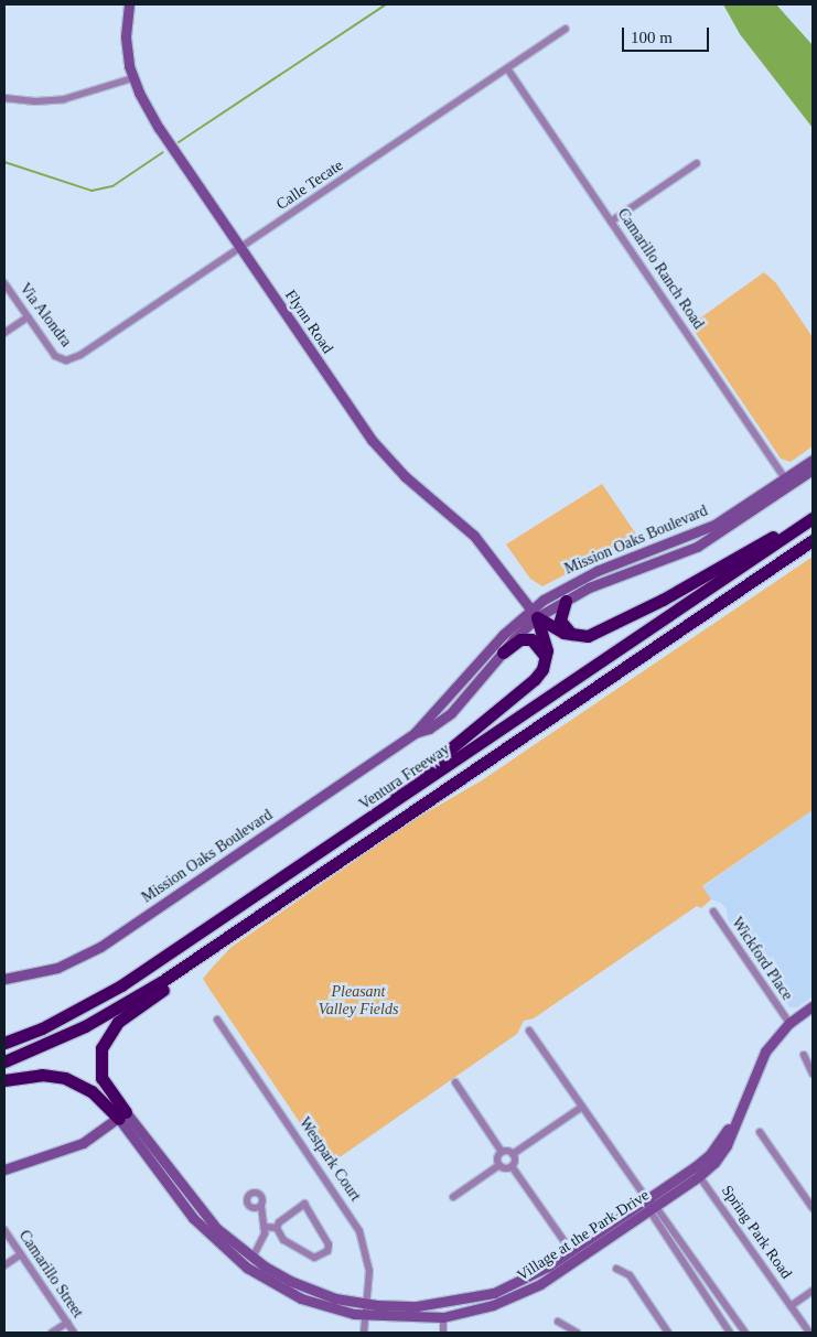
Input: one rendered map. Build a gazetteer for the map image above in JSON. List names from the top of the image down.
{
  "streets": {
    "highway": ["Ventura Freeway"],
    "main road": ["Flynn Road", "Mission Oaks Boulevard", "Village at the Park Drive"],
    "street": [
      "Calle Tecate",
      "Camarillo Ranch Road",
      "Via Alondra",
      "Wickford Place",
      "Westpark Court",
      "Spring Park Road",
      "Camarillo Street"
    ]
  },
  "crossings": [
    ["Calle Tecate", "Camarillo Ranch Road"],
    ["Calle Tecate", "Via Alondra"],
    ["Calle Tecate", "Flynn Road"],
    ["Camarillo Ranch Road", "Mission Oaks Boulevard"],
    ["Flynn Road", "Mission Oaks Boulevard"],
    ["Wickford Place", "Village at the Park Drive"],
    ["Westpark Court", "Village at the Park Drive"],
    ["Spring Park Road", "Village at the Park Drive"]
  ],
  "parks": ["Pleasant Valley Fields"],
  "scale_bar": "100 m"
}
